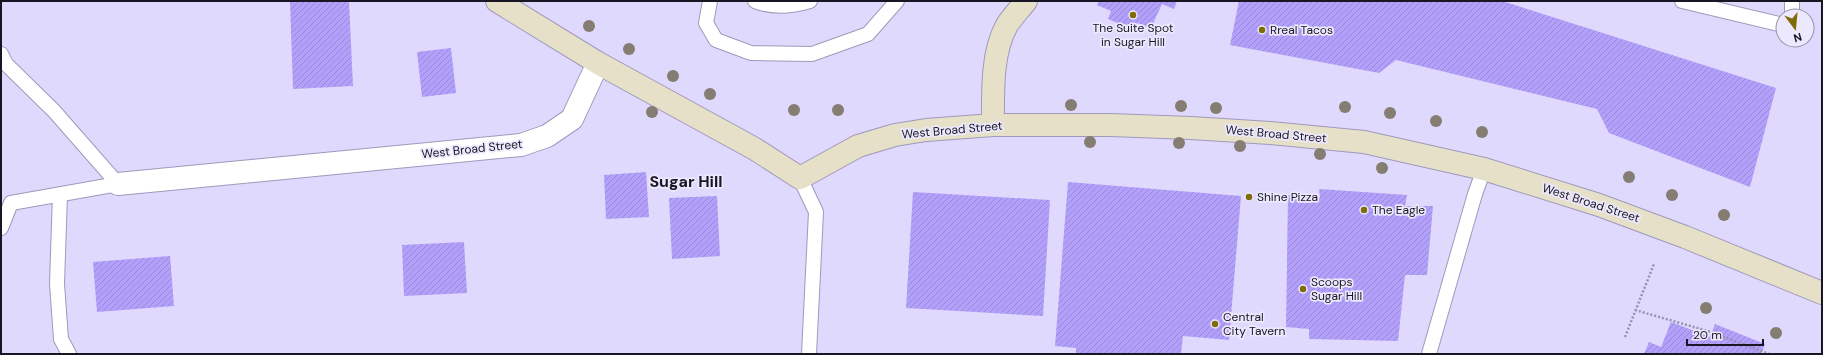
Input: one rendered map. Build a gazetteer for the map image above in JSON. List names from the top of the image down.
{
  "streets": {
    "street": ["West Broad Street"]
  },
  "districts": ["Sugar Hill"],
  "places": [
    "The Suite Spot in Sugar Hill",
    "Rreal Tacos",
    "Shine Pizza",
    "The Eagle",
    "Scoops Sugar Hill",
    "Central City Tavern"
  ],
  "scale_bar": "20 m",
  "north": "bottom"
}
